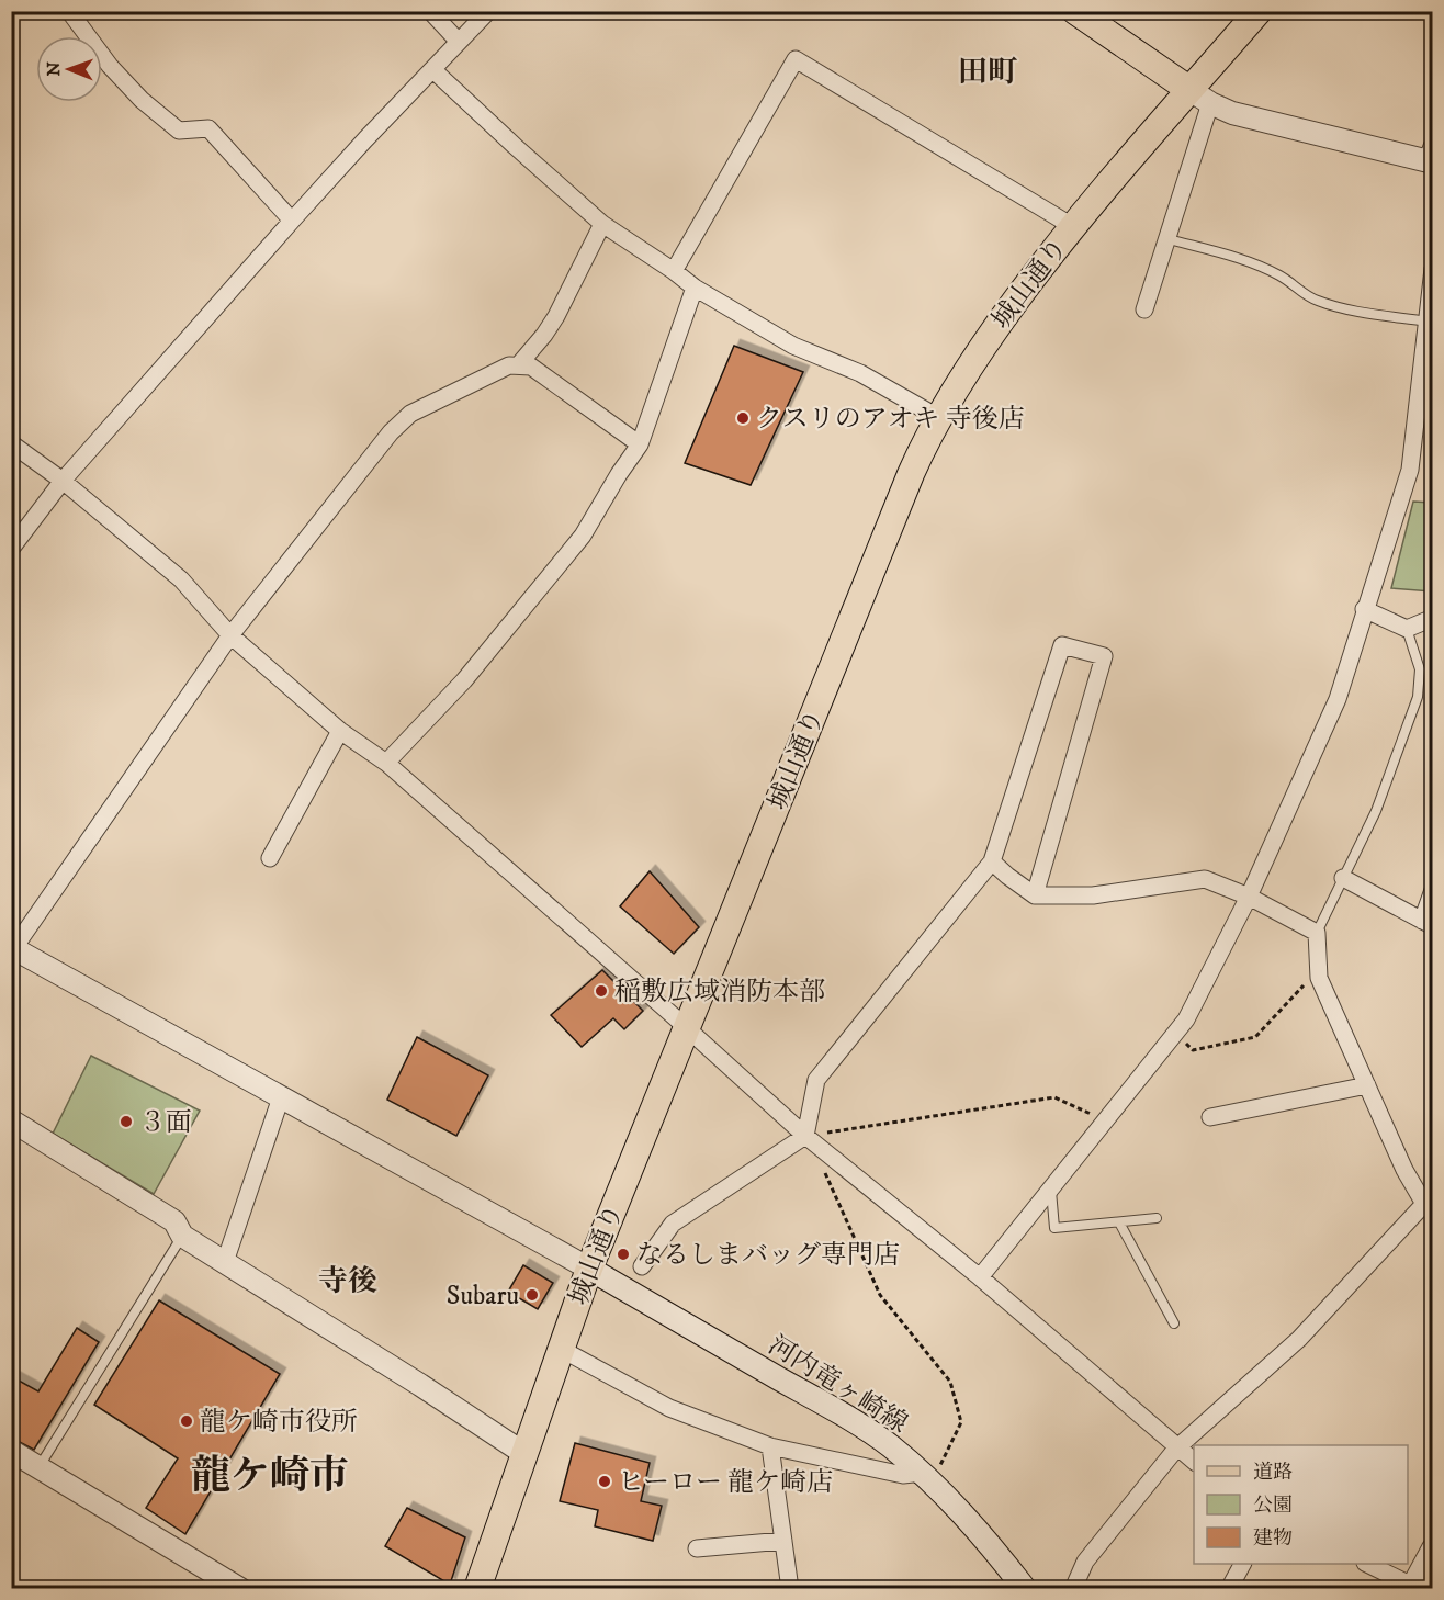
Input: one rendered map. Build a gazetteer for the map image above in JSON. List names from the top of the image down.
{
  "streets": {
    "main road": ["城山通り", "河内竜ヶ崎線"]
  },
  "crossings": [
    ["城山通り", "河内竜ヶ崎線"]
  ],
  "districts": ["田町", "寺後", "龍ケ崎市"],
  "places": [
    "クスリのアオキ 寺後店",
    "稲敷広域消防本部",
    "３面",
    "なるしまバッグ専門店",
    "Subaru",
    "龍ケ崎市役所",
    "ヒーロー 龍ケ崎店"
  ],
  "legend": ["道路", "公園", "建物"],
  "north": "left"
}
